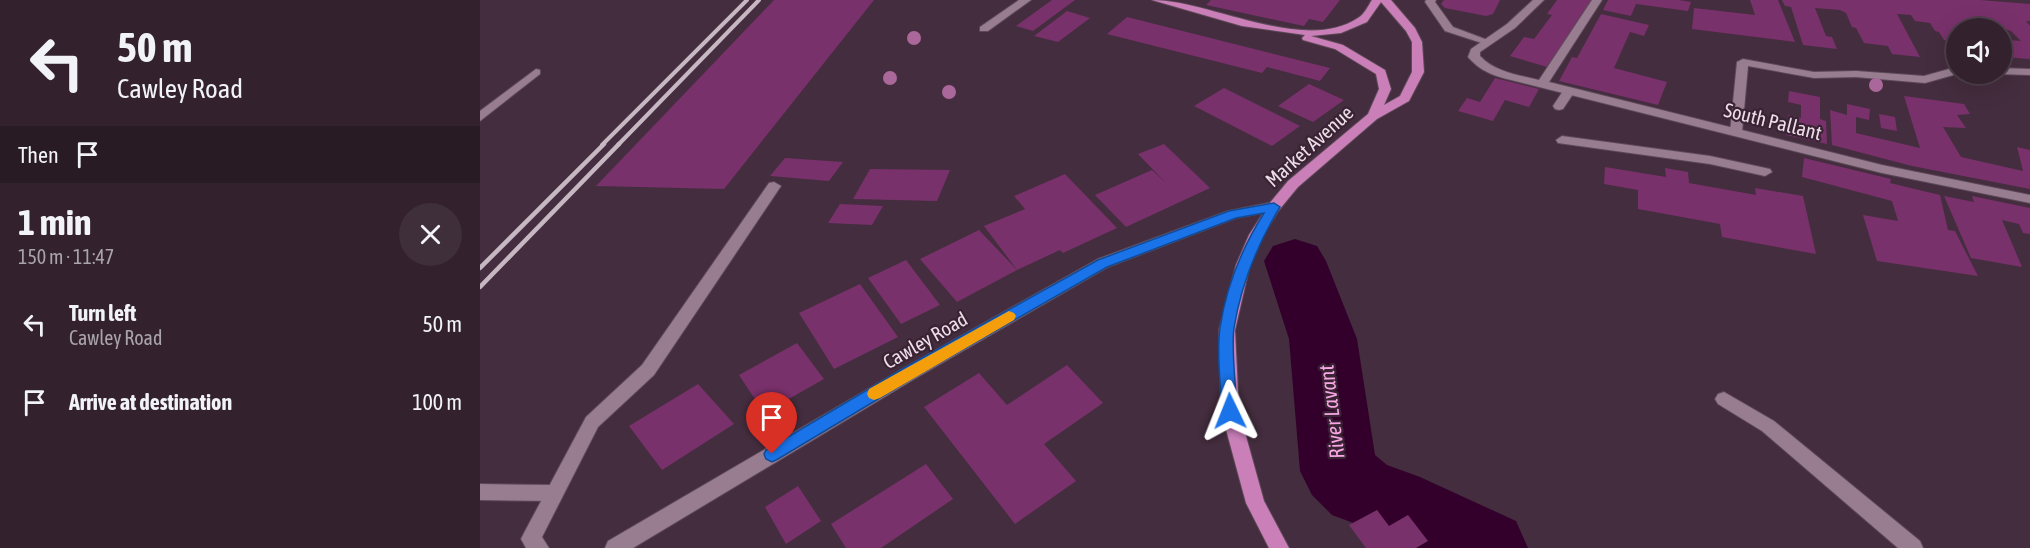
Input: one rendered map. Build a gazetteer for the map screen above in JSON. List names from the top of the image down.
{
  "streets": {
    "main road": ["Market Avenue"],
    "street": ["South Pallant", "Cawley Road"]
  },
  "crossings": [
    ["Market Avenue", "Cawley Road"]
  ],
  "water": ["River Lavant"],
  "page": {
    "turn": ["50 m", "Cawley Road"],
    "then": "Then",
    "heading": ["1 min", "150 m · 11:47"],
    "list": [
      {
        "name": "Turn left",
        "note": "Cawley Road",
        "value": "50 m"
      },
      {
        "name": "Arrive at destination",
        "value": "100 m"
      }
    ]
  }
}
